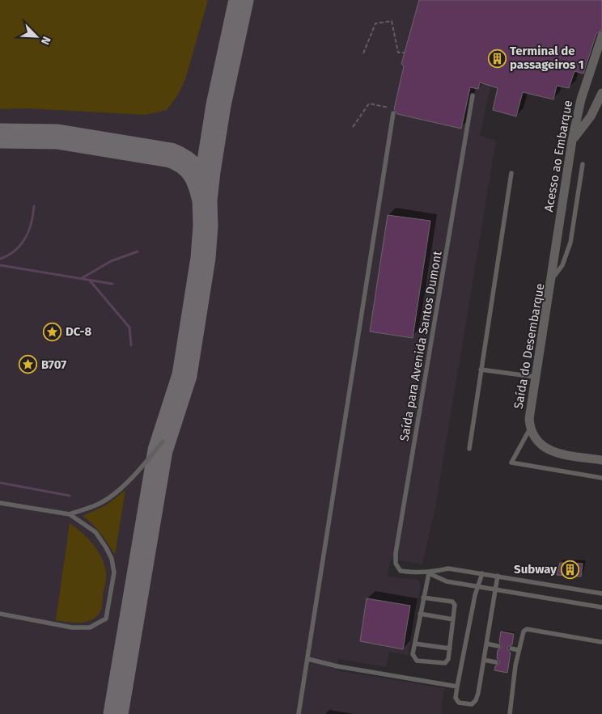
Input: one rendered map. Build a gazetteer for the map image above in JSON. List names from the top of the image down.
{
  "streets": {
    "street": ["Acesso ao Embarque", "Saída do Desembarque"],
    "lane": ["Saída para Avenida Santos Dumont"]
  },
  "crossings": [
    ["Acesso ao Embarque", "Saída do Desembarque"]
  ],
  "places": {
    "building": ["Terminal de passageiros 1", "Subway"],
    "place": ["DC-8", "B707"]
  },
  "north": "bottom right"
}
